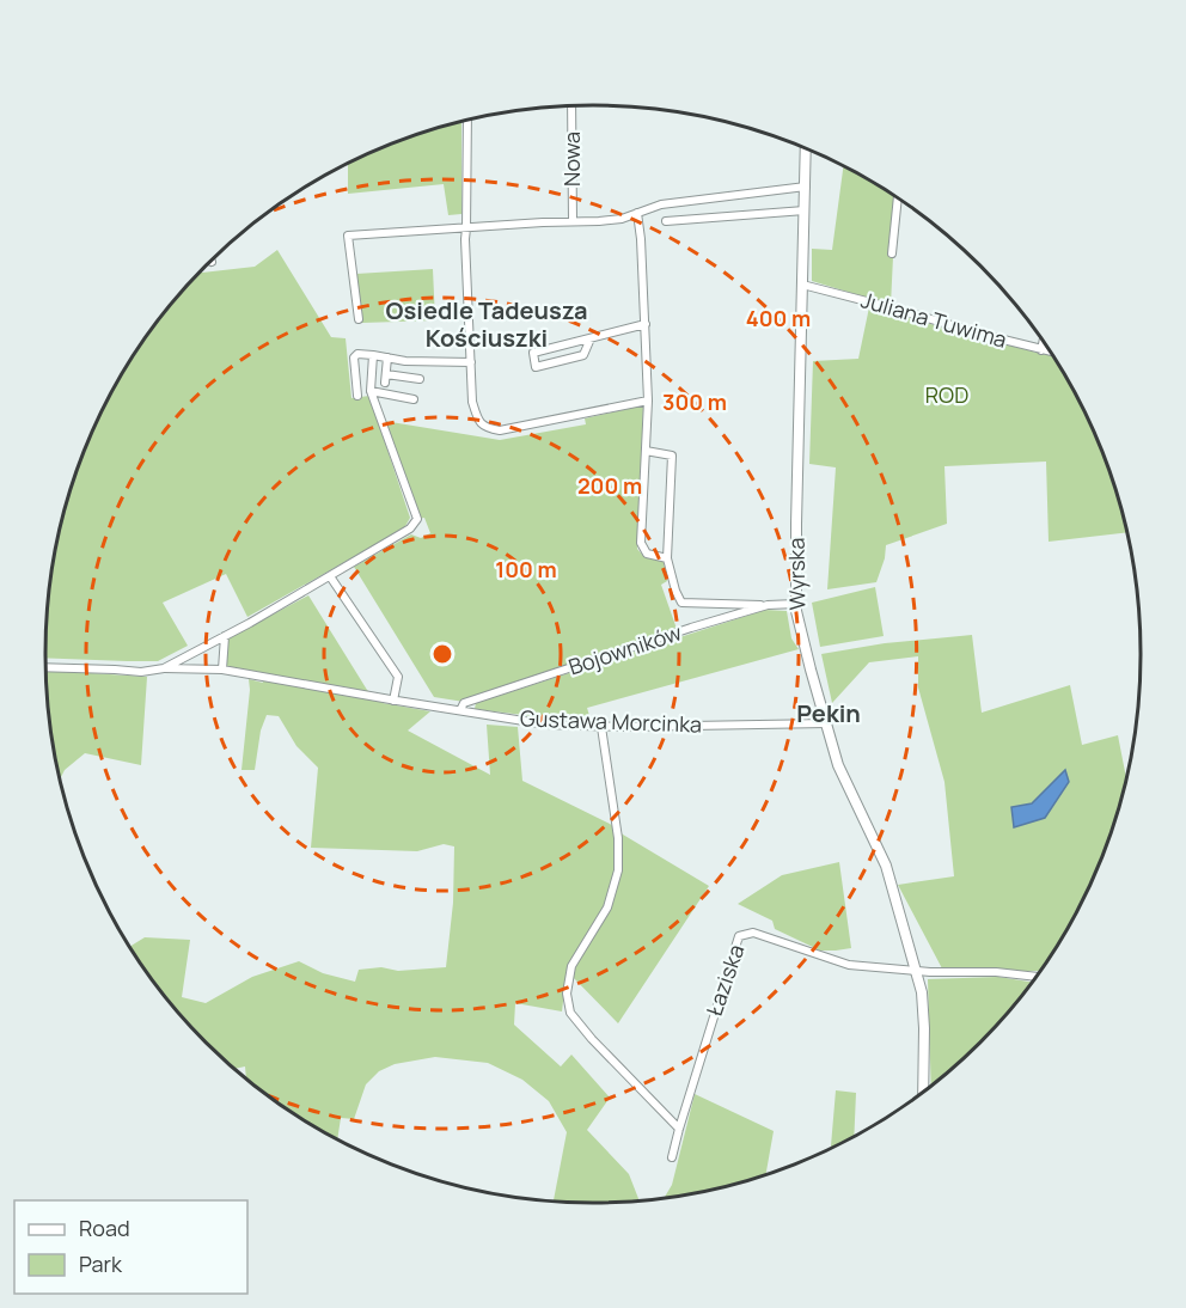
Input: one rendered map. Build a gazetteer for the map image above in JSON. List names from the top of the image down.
{
  "streets": {
    "street": [
      "Nowa",
      "Juliana Tuwima",
      "Wyrska",
      "Bojowników",
      "Gustawa Morcinka",
      "Łaziska"
    ]
  },
  "crossings": [
    ["Juliana Tuwima", "Wyrska"],
    ["Wyrska", "Bojowników"],
    ["Wyrska", "Gustawa Morcinka"],
    ["Wyrska", "Łaziska"],
    ["Bojowników", "Gustawa Morcinka"]
  ],
  "districts": ["Osiedle Tadeusza Kościuszki", "Pekin"],
  "parks": ["ROD"],
  "legend": ["Road", "Park"],
  "rings": [
    "400 m",
    "300 m",
    "200 m",
    "100 m"
  ]
}
